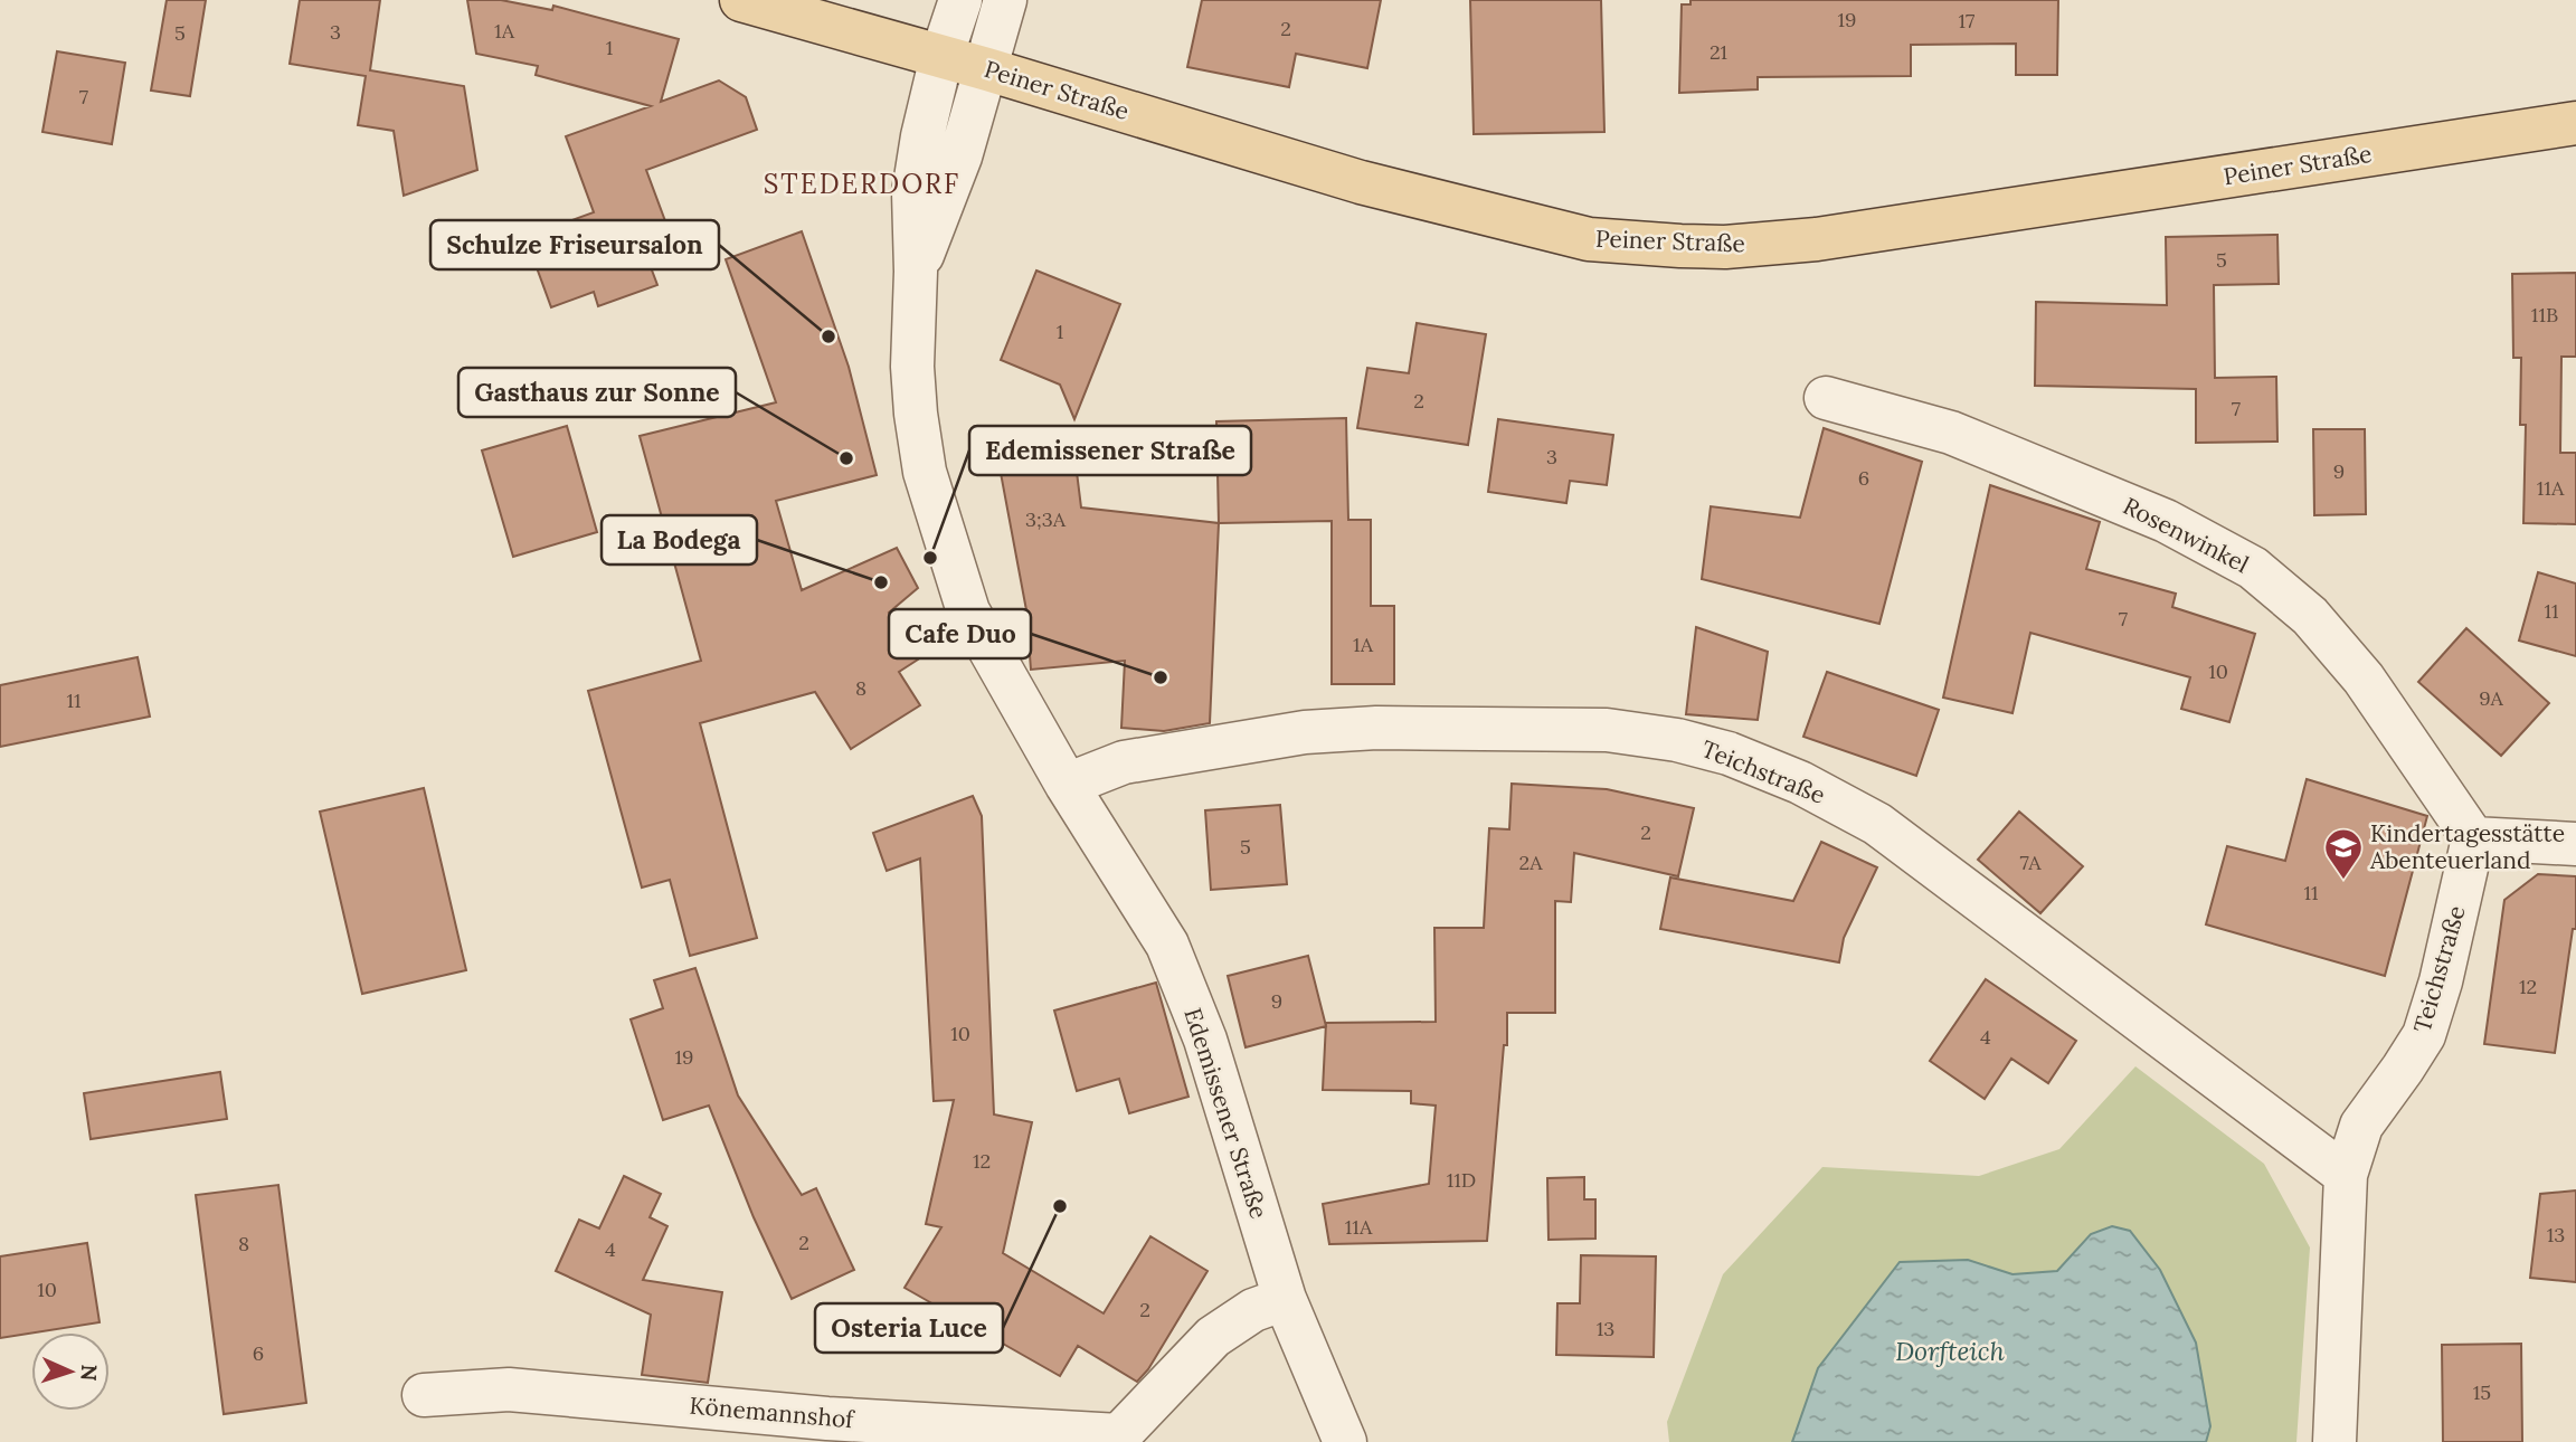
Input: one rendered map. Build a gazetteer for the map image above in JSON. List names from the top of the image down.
{
  "streets": {
    "main road": ["Peiner Straße"],
    "street": [
      "Rosenwinkel",
      "Teichstraße",
      "Edemissener Straße",
      "Könemannshof"
    ]
  },
  "crossings": [
    ["Peiner Straße", "Edemissener Straße"],
    ["Rosenwinkel", "Teichstraße"],
    ["Teichstraße", "Edemissener Straße"]
  ],
  "districts": ["STEDERDORF"],
  "water": ["Dorfteich"],
  "places": {
    "other": [
      "Schulze Friseursalon",
      "Gasthaus zur Sonne",
      "Edemissener Straße",
      "La Bodega",
      "Cafe Duo",
      "Osteria Luce"
    ],
    "school or university": ["Kindertagesstätte Abenteuerland"]
  },
  "house_numbers": [
    "19",
    "17",
    "2",
    "1A",
    "3",
    "5",
    "1",
    "21",
    "7",
    "5",
    "11B",
    "1",
    "2",
    "7",
    "3",
    "9",
    "6",
    "11A",
    "3;3A",
    "11",
    "7",
    "1A",
    "10",
    "8",
    "9A",
    "11",
    "2",
    "5",
    "2A",
    "7A",
    "11",
    "12",
    "9",
    "10",
    "4",
    "19",
    "12",
    "11D",
    "11A",
    "13",
    "2",
    "8",
    "4",
    "10",
    "2",
    "13",
    "6",
    "15"
  ],
  "north": "right"
}
